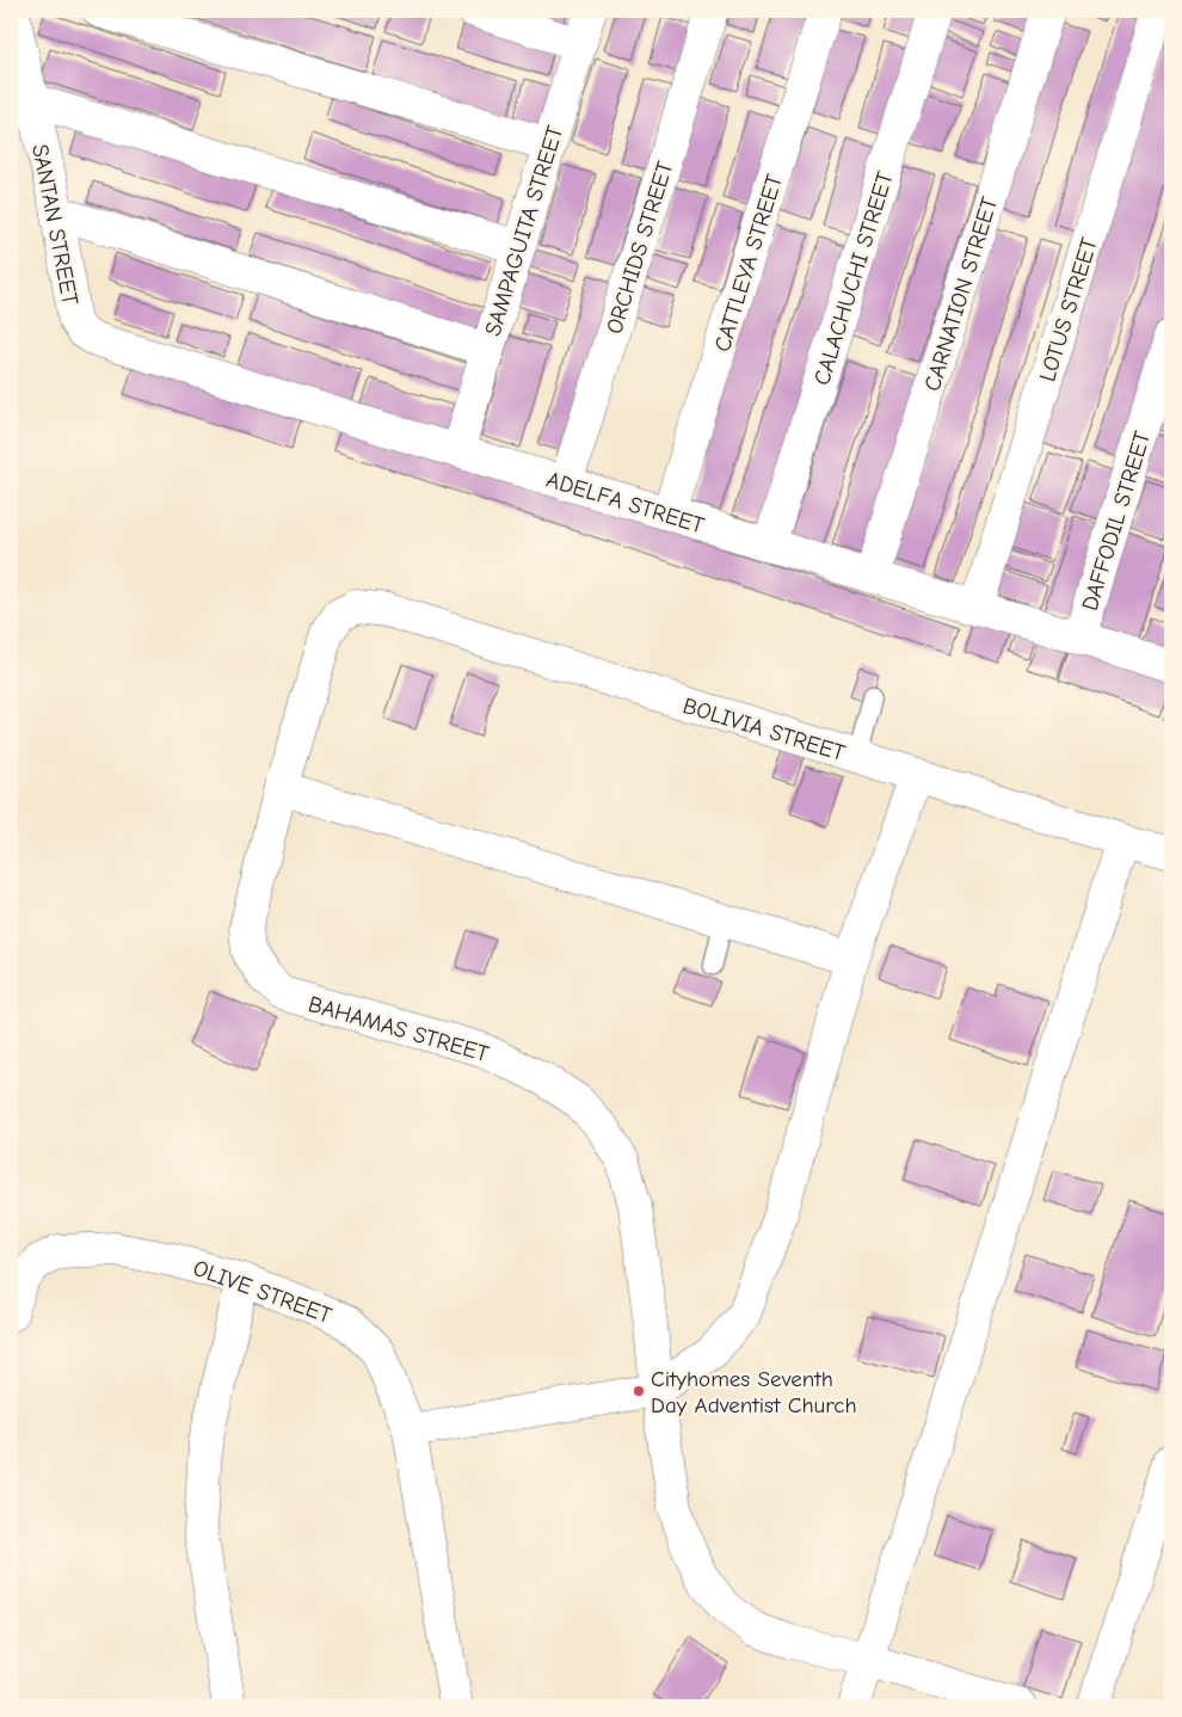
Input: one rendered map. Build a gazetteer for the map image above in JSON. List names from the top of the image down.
{
  "streets": {
    "street": [
      "SANTAN STREET",
      "SAMPAGUITA STREET",
      "ORCHIDS STREET",
      "CATTLEYA STREET",
      "CALACHUCHI STREET",
      "CARNATION STREET",
      "LOTUS STREET",
      "ADELFA STREET",
      "DAFFODIL STREET",
      "BOLIVIA STREET",
      "BAHAMAS STREET",
      "OLIVE STREET"
    ]
  },
  "crossings": [
    ["SANTAN STREET", "ADELFA STREET"],
    ["SAMPAGUITA STREET", "ADELFA STREET"],
    ["ORCHIDS STREET", "ADELFA STREET"],
    ["CATTLEYA STREET", "ADELFA STREET"],
    ["CALACHUCHI STREET", "ADELFA STREET"],
    ["CARNATION STREET", "ADELFA STREET"],
    ["LOTUS STREET", "ADELFA STREET"],
    ["ADELFA STREET", "DAFFODIL STREET"],
    ["BOLIVIA STREET", "BAHAMAS STREET"]
  ],
  "places": ["Cityhomes Seventh Day Adventist Church"]
}
